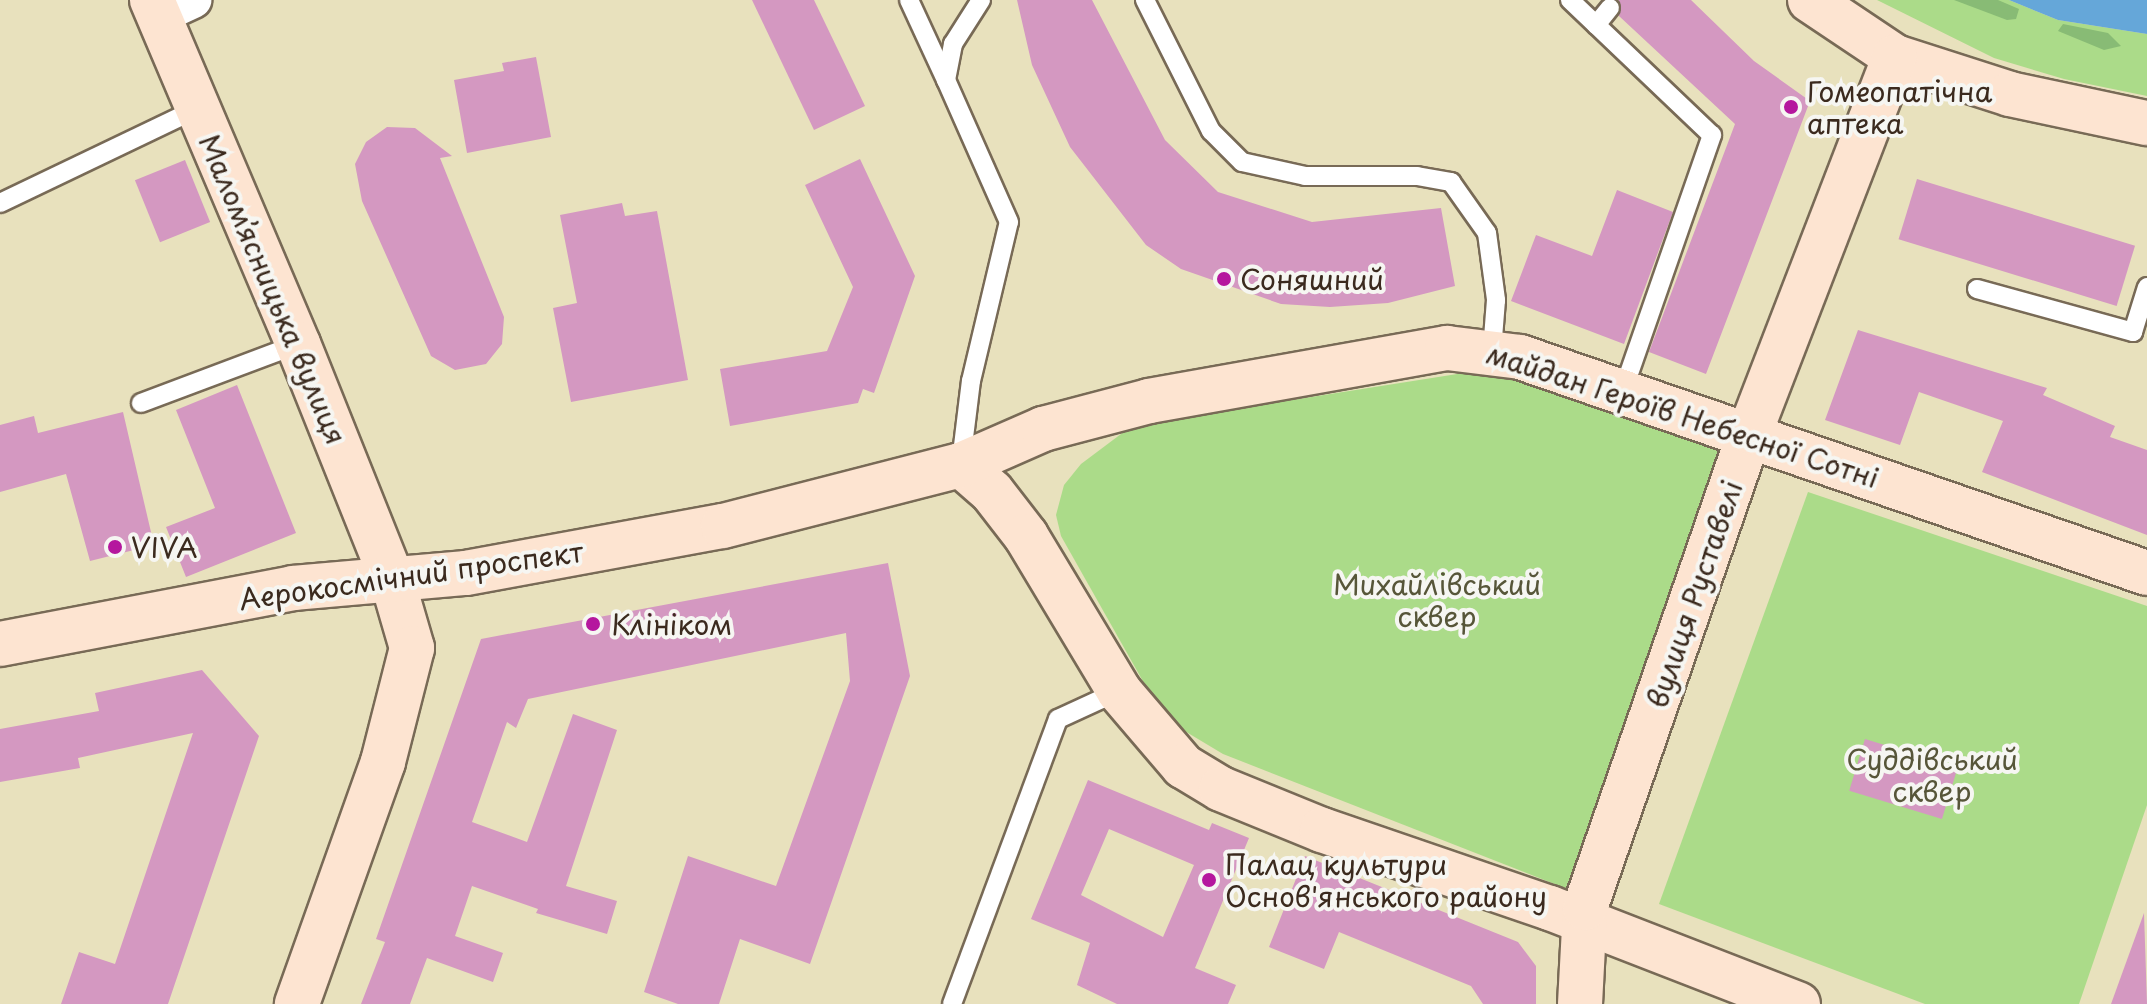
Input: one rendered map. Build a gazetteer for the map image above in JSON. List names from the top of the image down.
{
  "streets": {
    "main road": [
      "Малом’ясницька вулиця",
      "майдан Героїв Небесної Сотні",
      "Аерокосмічний проспект",
      "вулиця Руставелі"
    ]
  },
  "crossings": [
    ["Малом’ясницька вулиця", "Аерокосмічний проспект"],
    ["майдан Героїв Небесної Сотні", "Аерокосмічний проспект"],
    ["майдан Героїв Небесної Сотні", "вулиця Руставелі"]
  ],
  "parks": ["Михайлівський сквер", "Суддівський сквер"],
  "places": [
    "Гомеопатічна аптека",
    "Соняшний",
    "VIVA",
    "Клініком",
    "Палац культури Основ'янського району"
  ]
}
